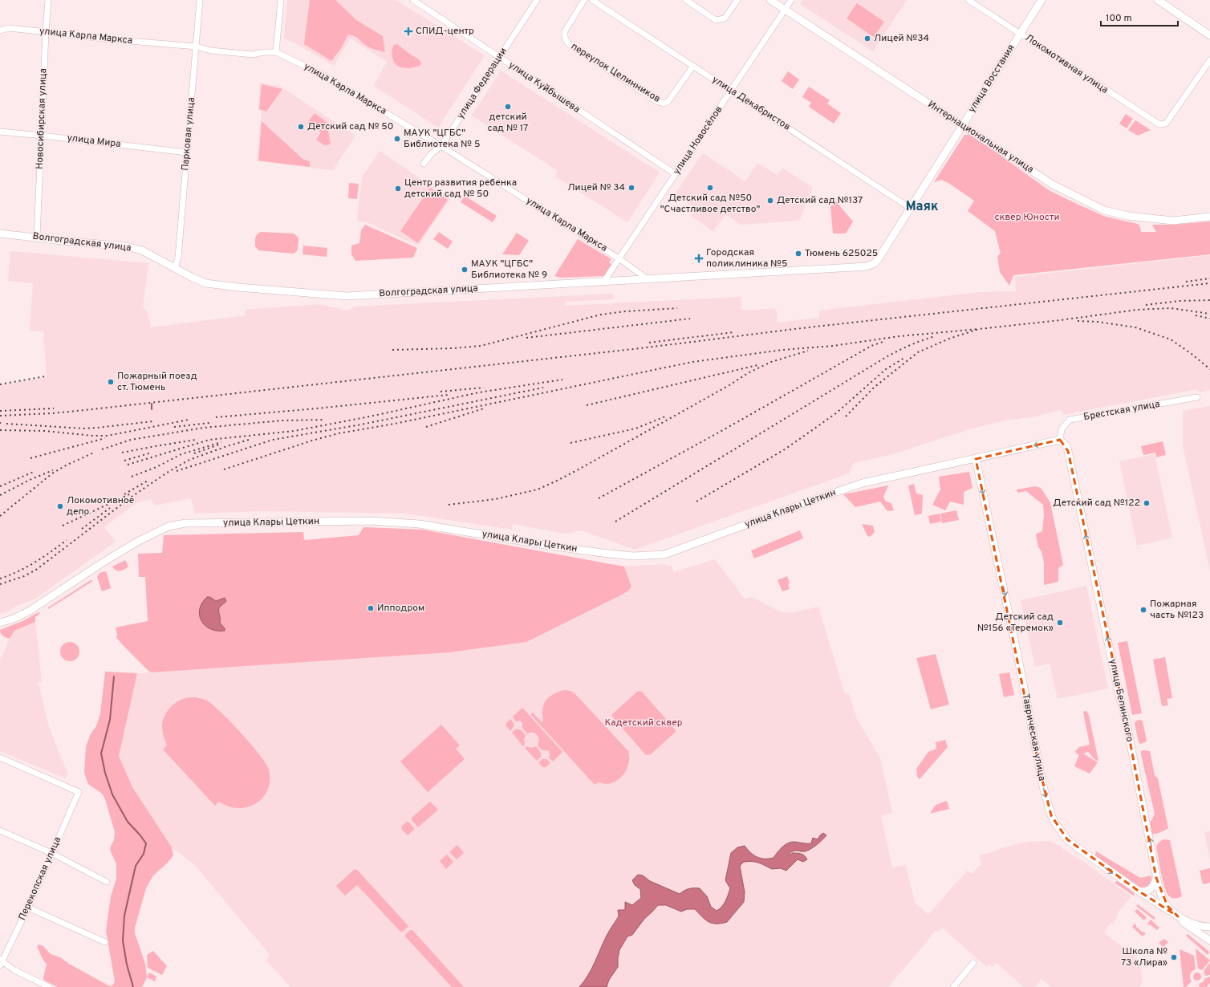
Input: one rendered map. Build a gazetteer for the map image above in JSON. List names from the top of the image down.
{
  "streets": {
    "street": [
      "улица Карла Маркса",
      "Локомотивная улица",
      "переулок Целинников",
      "улица Восстания",
      "улица Федерации",
      "улица Куйбышева",
      "улица Декабристов",
      "Новосибирская улица",
      "Парковая улица",
      "Интернациональная улица",
      "улица Новосёлов",
      "улица Мира",
      "Волгоградская улица",
      "Брестская улица",
      "улица Клары Цеткин",
      "улица Белинского",
      "Таврическая улица",
      "Перекопская улица"
    ]
  },
  "crossings": [
    ["улица Карла Маркса", "улица Федерации"],
    ["улица Карла Маркса", "Новосибирская улица"],
    ["улица Карла Маркса", "Парковая улица"],
    ["улица Карла Маркса", "улица Новосёлов"],
    ["улица Карла Маркса", "Волгоградская улица"],
    ["Локомотивная улица", "улица Восстания"],
    ["переулок Целинников", "улица Декабристов"],
    ["улица Восстания", "улица Декабристов"],
    ["улица Восстания", "Интернациональная улица"],
    ["улица Восстания", "Волгоградская улица"],
    ["улица Федерации", "улица Куйбышева"],
    ["улица Куйбышева", "улица Новосёлов"],
    ["улица Декабристов", "улица Новосёлов"],
    ["Новосибирская улица", "улица Мира"],
    ["Новосибирская улица", "Волгоградская улица"],
    ["Парковая улица", "улица Мира"],
    ["Парковая улица", "Волгоградская улица"],
    ["Интернациональная улица", "улица Новосёлов"],
    ["улица Новосёлов", "Волгоградская улица"],
    ["Брестская улица", "улица Клары Цеткин"],
    ["Брестская улица", "улица Белинского"],
    ["улица Клары Цеткин", "улица Белинского"],
    ["улица Клары Цеткин", "Таврическая улица"],
    ["улица Белинского", "Таврическая улица"]
  ],
  "one_way": ["улица Белинского", "Таврическая улица"],
  "districts": ["Маяк"],
  "parks": ["сквер Юности", "Кадетский сквер"],
  "places": {
    "health": ["СПИД-центр", "Городская поликлиника №5"],
    "other": [
      "Лицей №34",
      "детский сад № 17",
      "Детский сад № 50",
      "МАУК \"ЦГБС\" Библиотека № 5",
      "Лицей № 34",
      "Детский сад №50 \"Счастливое детство\"",
      "Центр развития ребенка детский сад № 50",
      "Детский сад №137",
      "Тюмень 625025",
      "МАУК \"ЦГБС\" Библиотека № 9",
      "Пожарный поезд ст. Тюмень",
      "Детский сад №122",
      "Локомотивное депо",
      "Ипподром",
      "Пожарная часть №123",
      "Детский сад №156 «Теремок»",
      "Школа № 73 «Лира»"
    ]
  },
  "scale_bar": "100 m"
}
